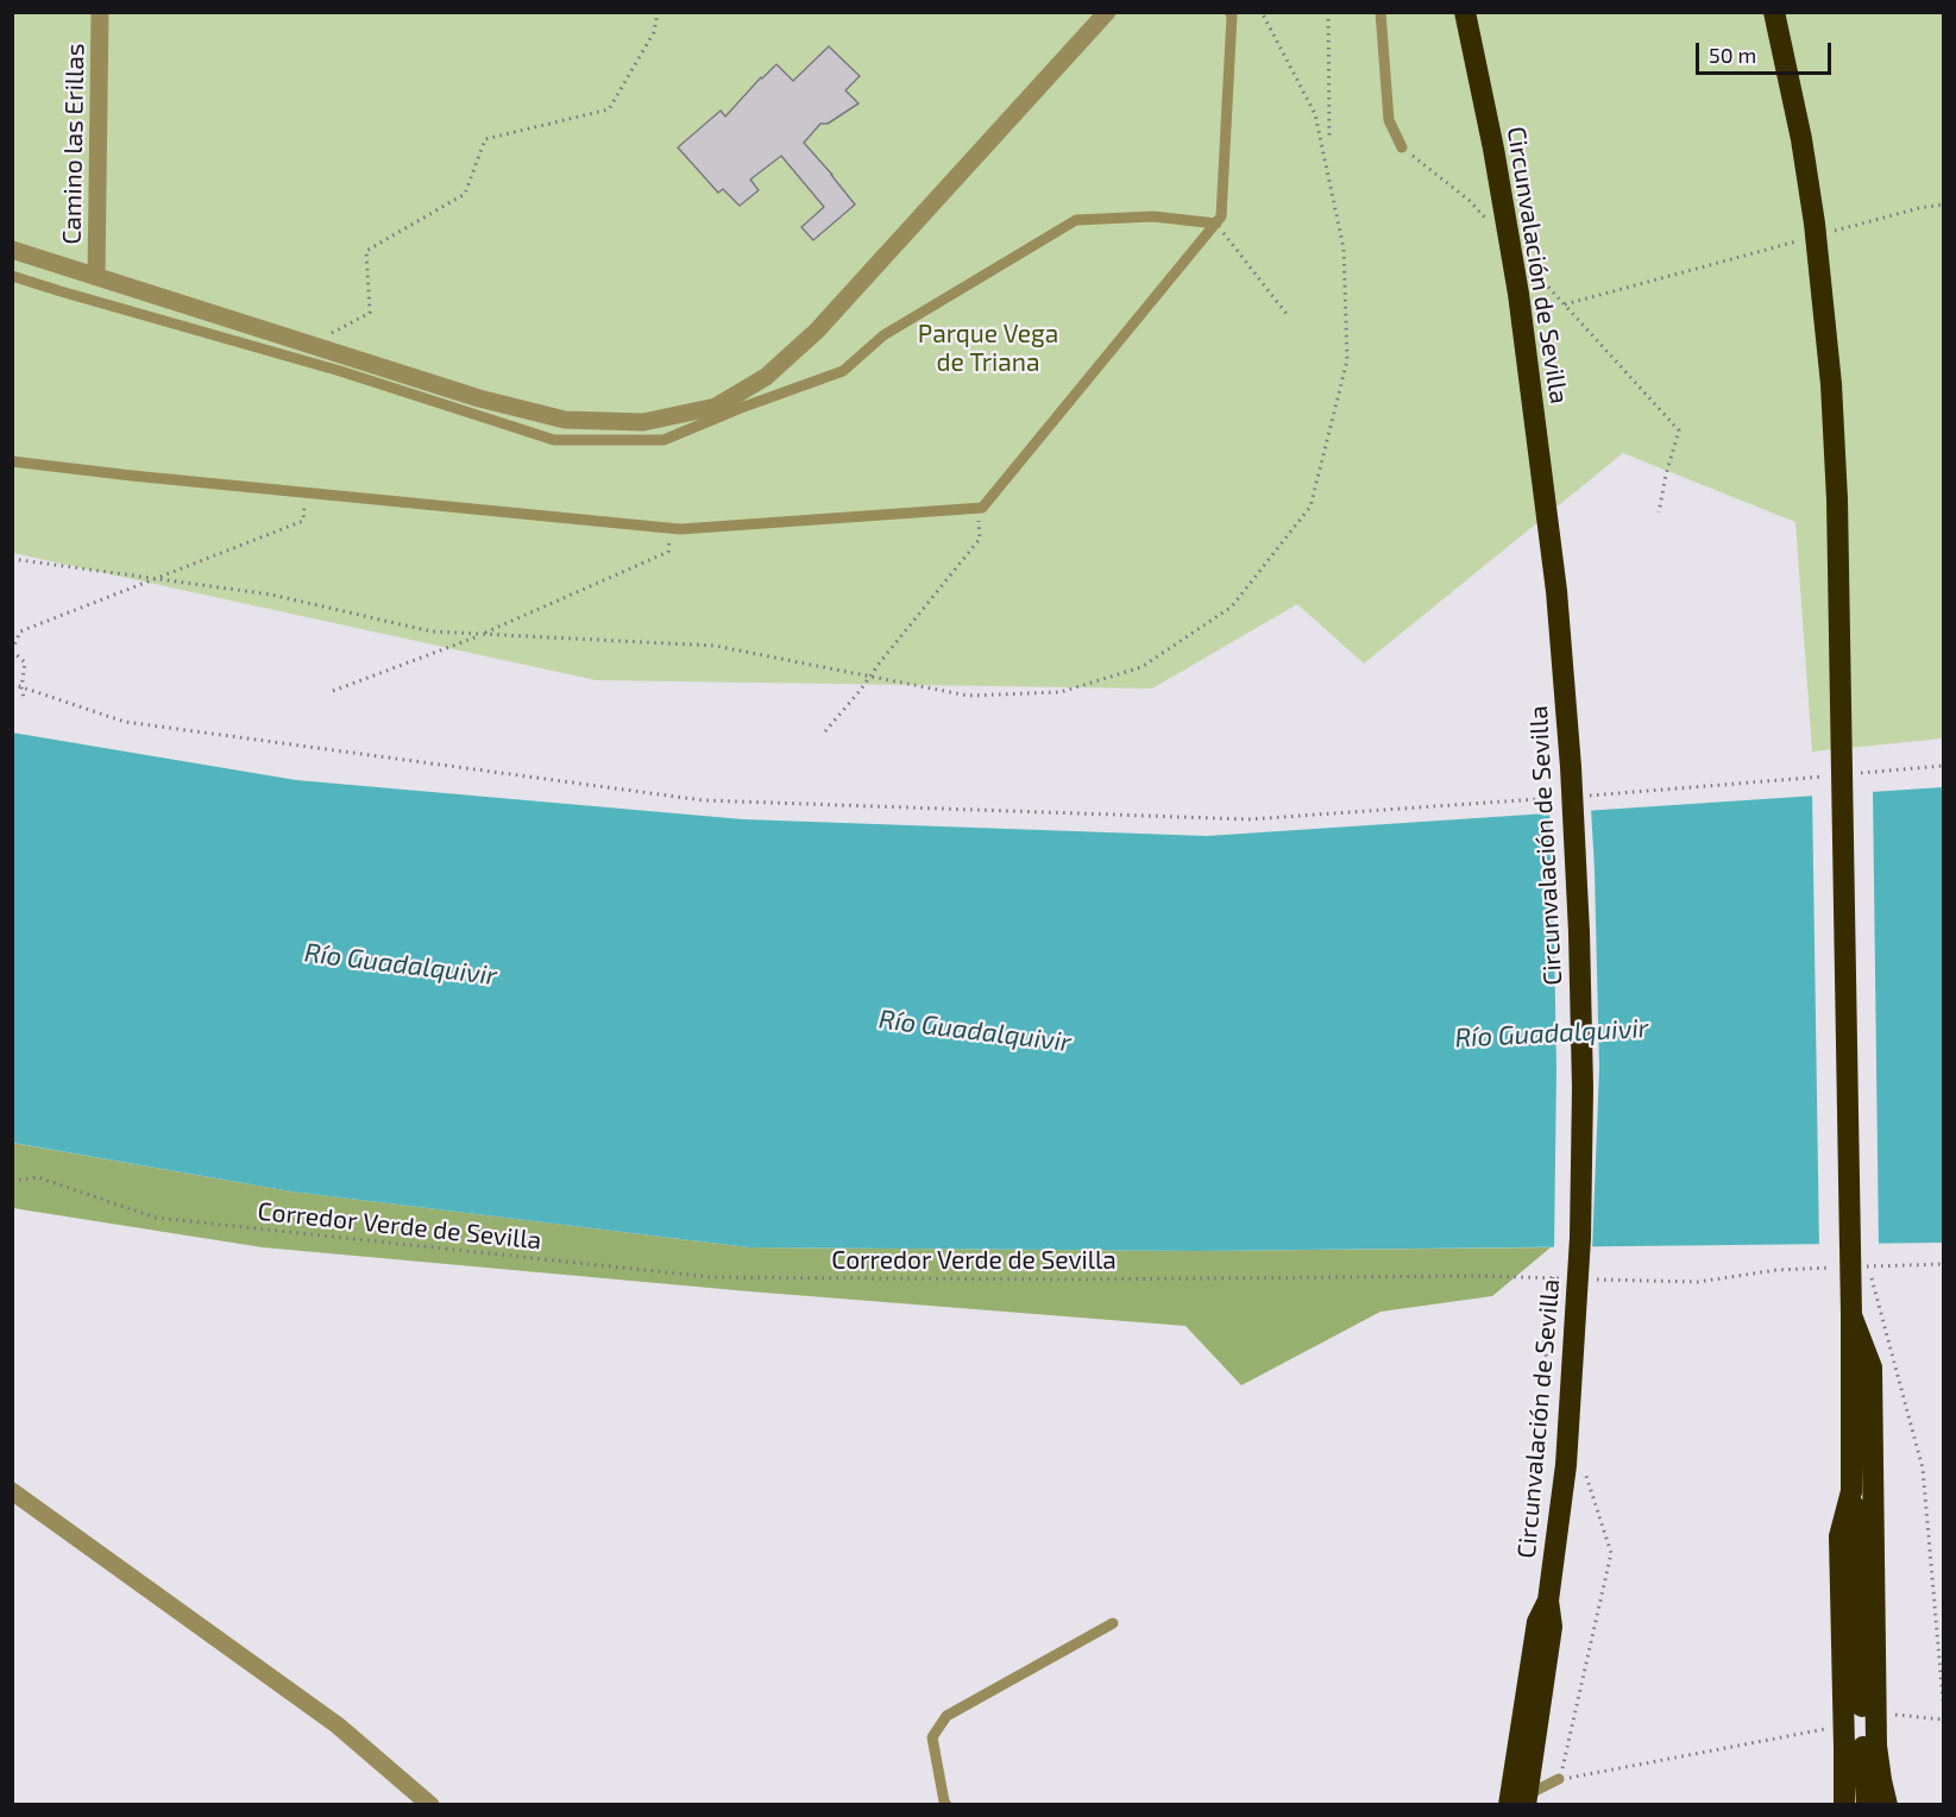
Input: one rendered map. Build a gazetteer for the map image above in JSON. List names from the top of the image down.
{
  "streets": {
    "highway": ["Circunvalación de Sevilla"],
    "street": ["Camino las Erillas"],
    "path": ["Corredor Verde de Sevilla"]
  },
  "water": ["Río Guadalquivir"],
  "parks": ["Parque Vega de Triana"],
  "scale_bar": "50 m"
}
